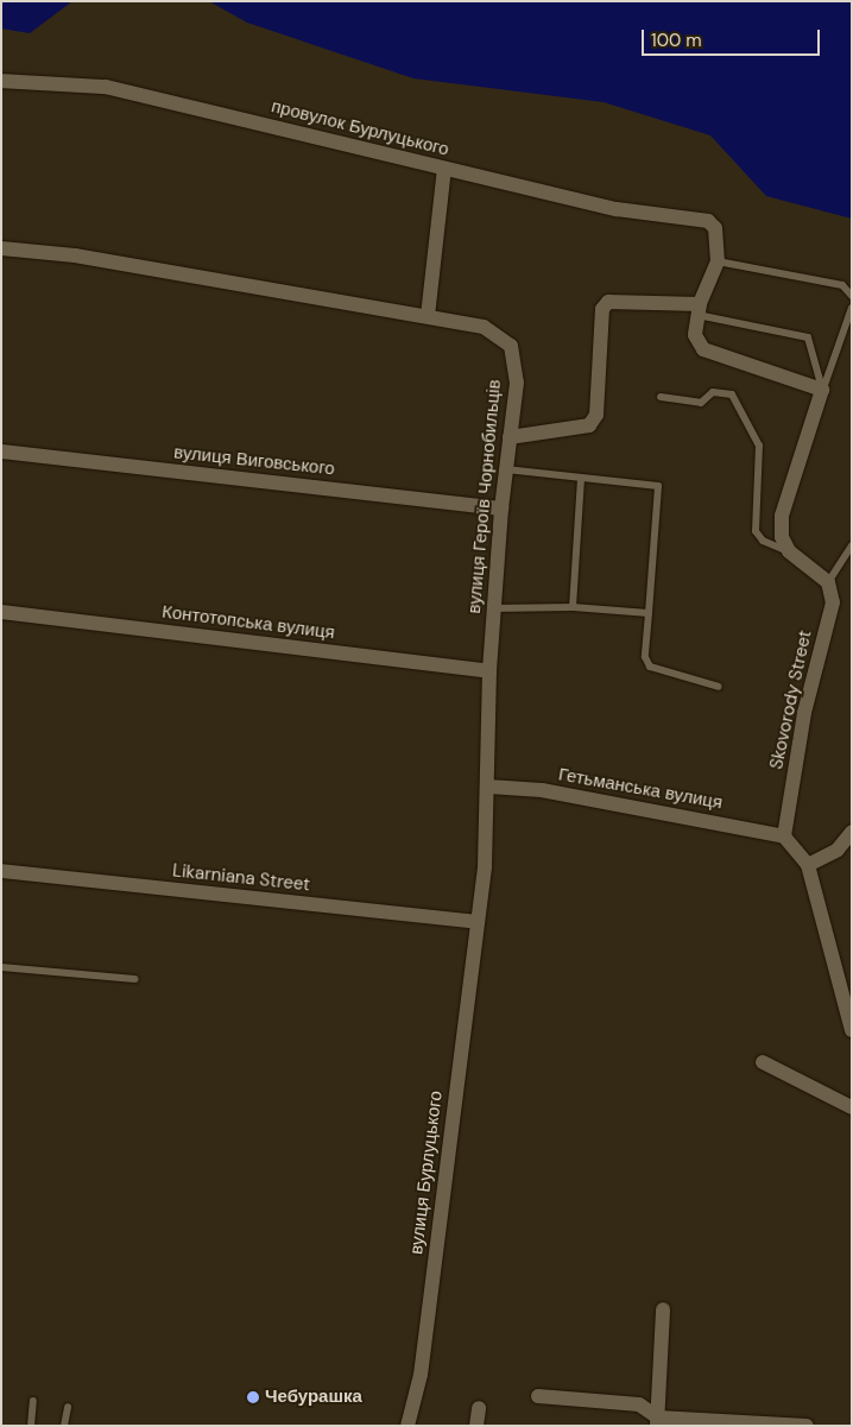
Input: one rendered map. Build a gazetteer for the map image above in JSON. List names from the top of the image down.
{
  "streets": {
    "street": [
      "провулок Бурлуцького",
      "вулиця Виговського",
      "вулиця Героїв Чорнобильців",
      "Контотопська вулиця",
      "Skovorody Street",
      "Гетьманська вулиця",
      "Likarniana Street",
      "вулиця Бурлуцького"
    ]
  },
  "crossings": [
    ["вулиця Виговського", "вулиця Героїв Чорнобильців"],
    ["вулиця Героїв Чорнобильців", "Контотопська вулиця"],
    ["вулиця Героїв Чорнобильців", "Гетьманська вулиця"],
    ["вулиця Героїв Чорнобильців", "Likarniana Street"],
    ["вулиця Героїв Чорнобильців", "вулиця Бурлуцького"],
    ["Skovorody Street", "Гетьманська вулиця"],
    ["Likarniana Street", "вулиця Бурлуцького"]
  ],
  "places": ["Чебурашка"],
  "scale_bar": "100 m"
}
